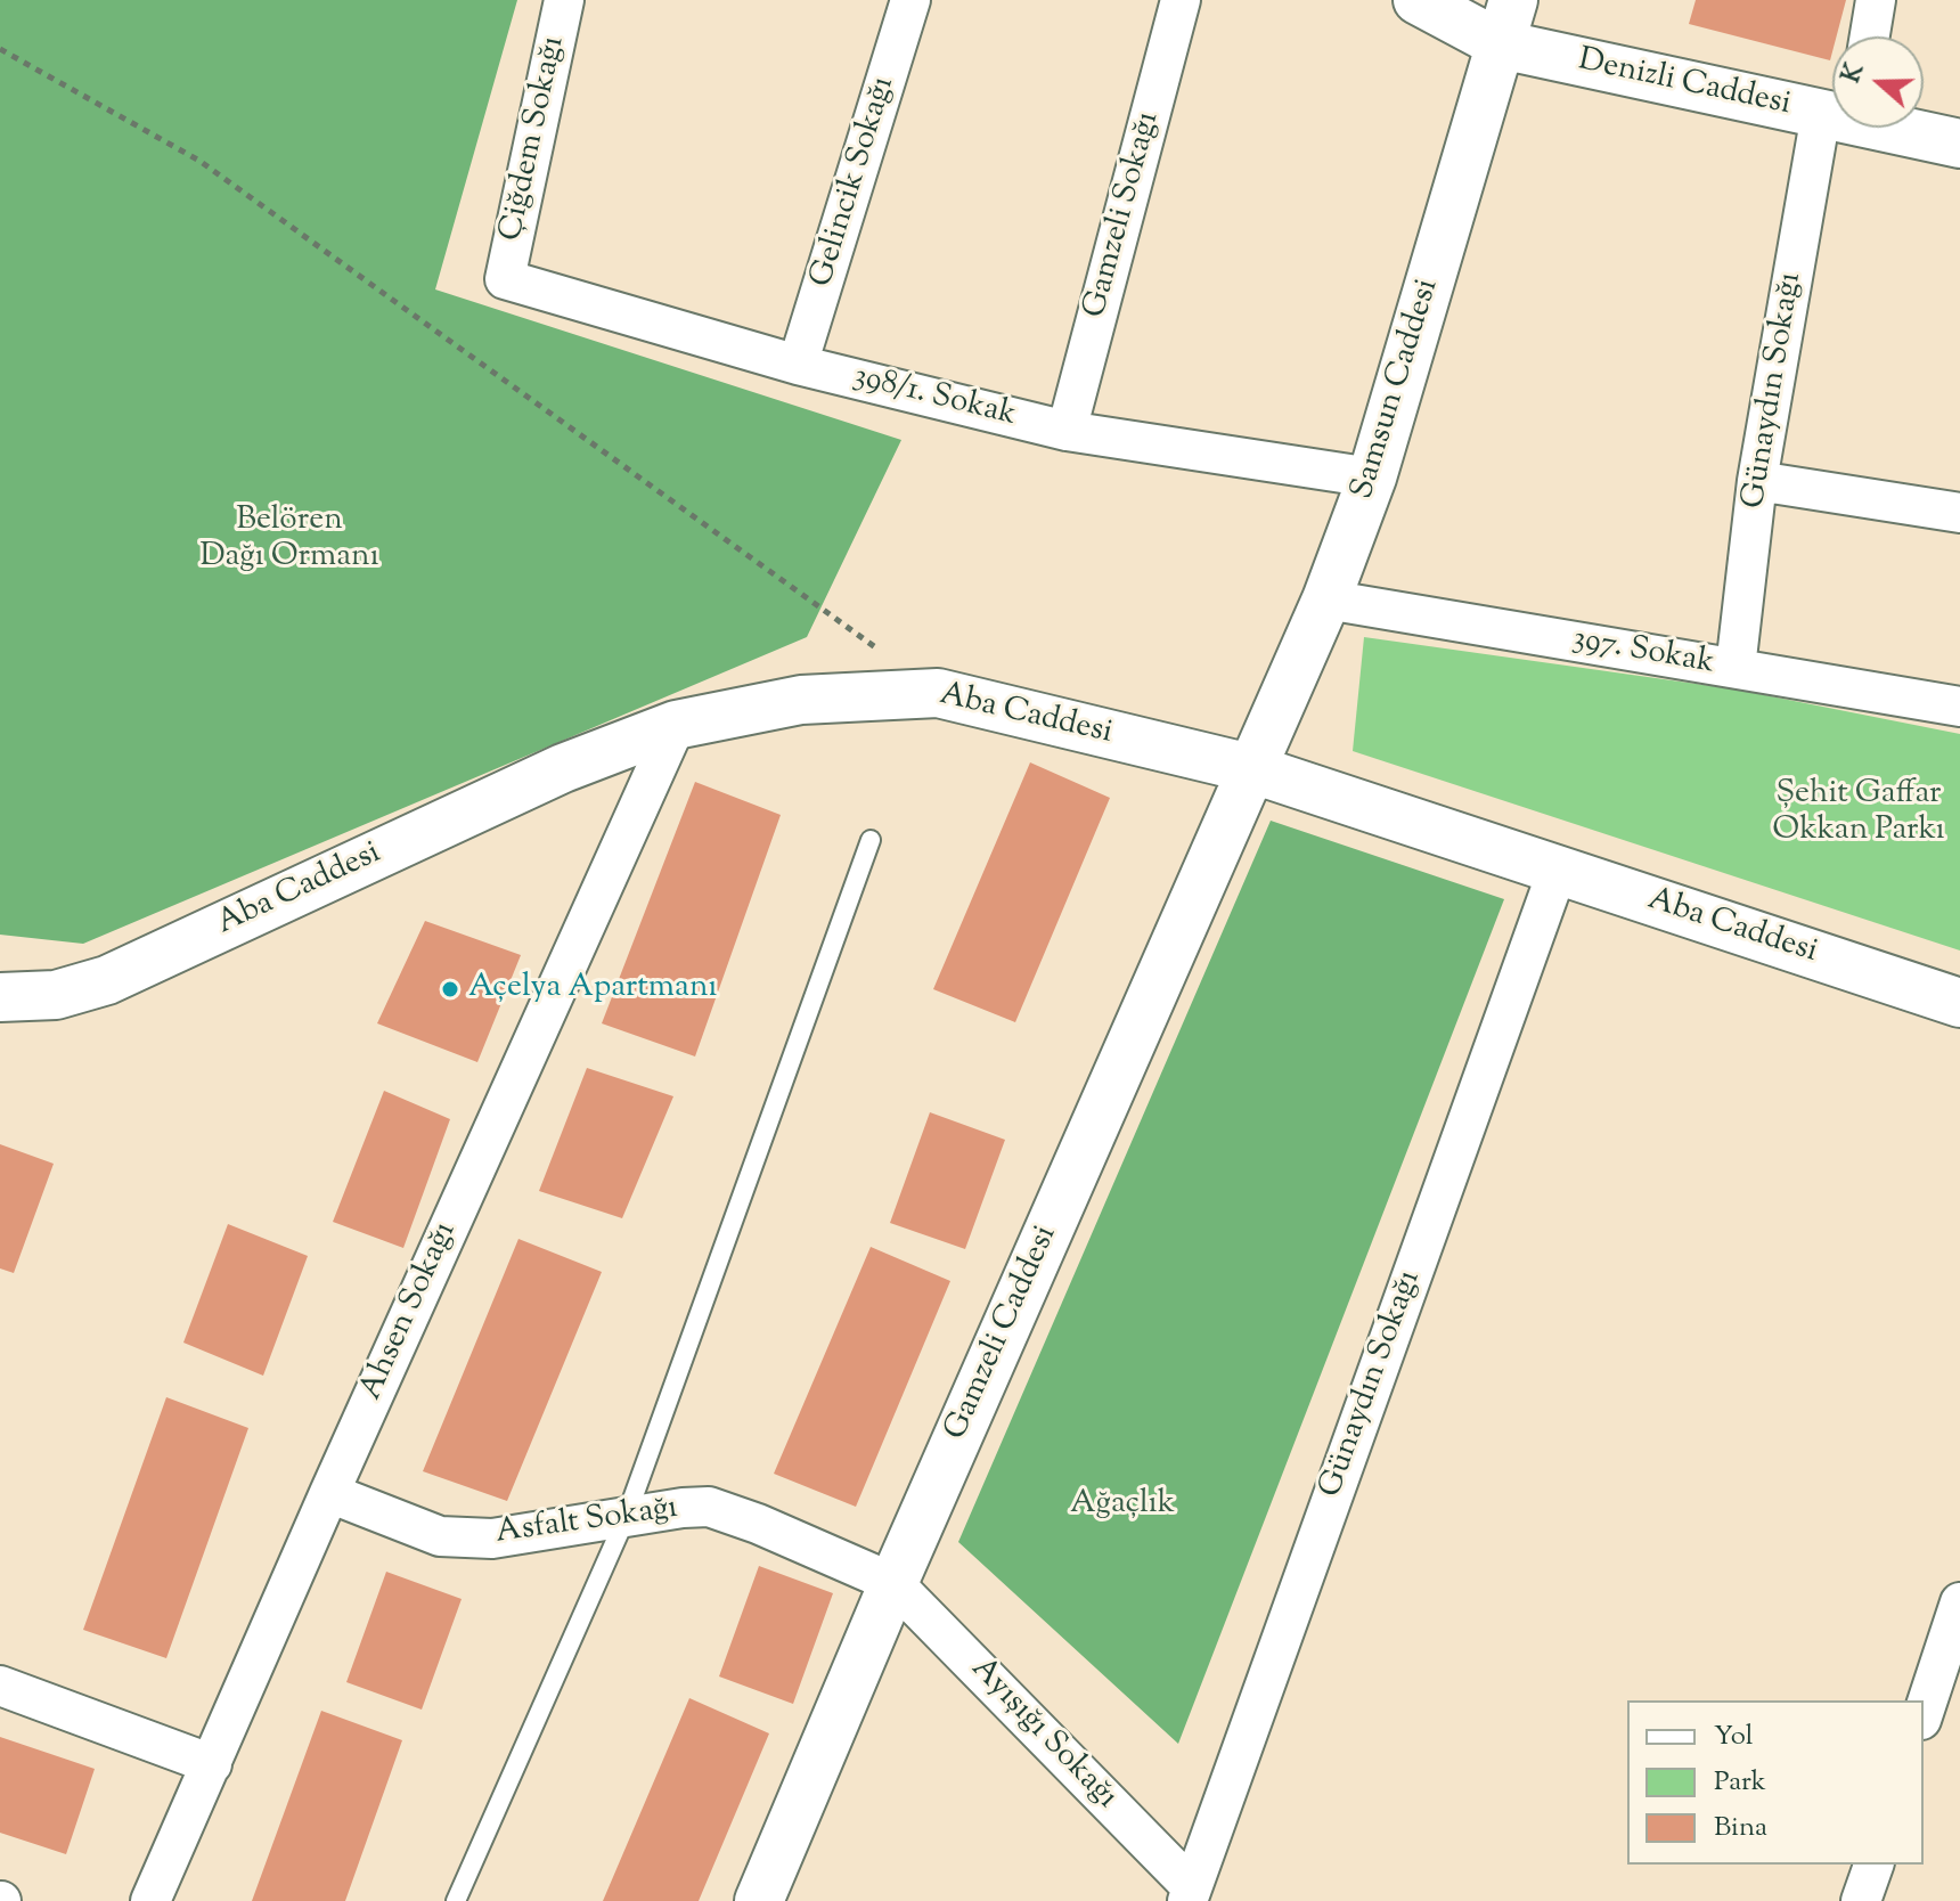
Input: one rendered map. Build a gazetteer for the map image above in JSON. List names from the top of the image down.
{
  "streets": {
    "street": [
      "Denizli Caddesi",
      "Çiğdem Sokağı",
      "Gelincik Sokağı",
      "Gamzeli Sokağı",
      "Samsun Caddesi",
      "Günaydın Sokağı",
      "398/1. Sokak",
      "397. Sokak",
      "Aba Caddesi",
      "Ahsen Sokağı",
      "Gamzeli Caddesi",
      "Asfalt Sokağı",
      "Ayışığı Sokağı"
    ]
  },
  "crossings": [
    ["Denizli Caddesi", "Samsun Caddesi"],
    ["Çiğdem Sokağı", "398/1. Sokak"],
    ["Gelincik Sokağı", "398/1. Sokak"],
    ["Gamzeli Sokağı", "398/1. Sokak"],
    ["Samsun Caddesi", "398/1. Sokak"],
    ["Samsun Caddesi", "397. Sokak"],
    ["Samsun Caddesi", "Aba Caddesi"],
    ["Samsun Caddesi", "Gamzeli Caddesi"],
    ["Günaydın Sokağı", "397. Sokak"],
    ["Günaydın Sokağı", "Aba Caddesi"],
    ["Günaydın Sokağı", "Ayışığı Sokağı"],
    ["Aba Caddesi", "Ahsen Sokağı"],
    ["Aba Caddesi", "Gamzeli Caddesi"],
    ["Ahsen Sokağı", "Asfalt Sokağı"],
    ["Gamzeli Caddesi", "Asfalt Sokağı"],
    ["Gamzeli Caddesi", "Ayışığı Sokağı"],
    ["Asfalt Sokağı", "Ayışığı Sokağı"]
  ],
  "parks": ["Belören Dağı Ormanı", "Şehit Gaffar Okkan Parkı", "Ağaçlık"],
  "places": ["Açelya Apartmanı"],
  "legend": ["Yol", "Park", "Bina"],
  "north": "left"
}
